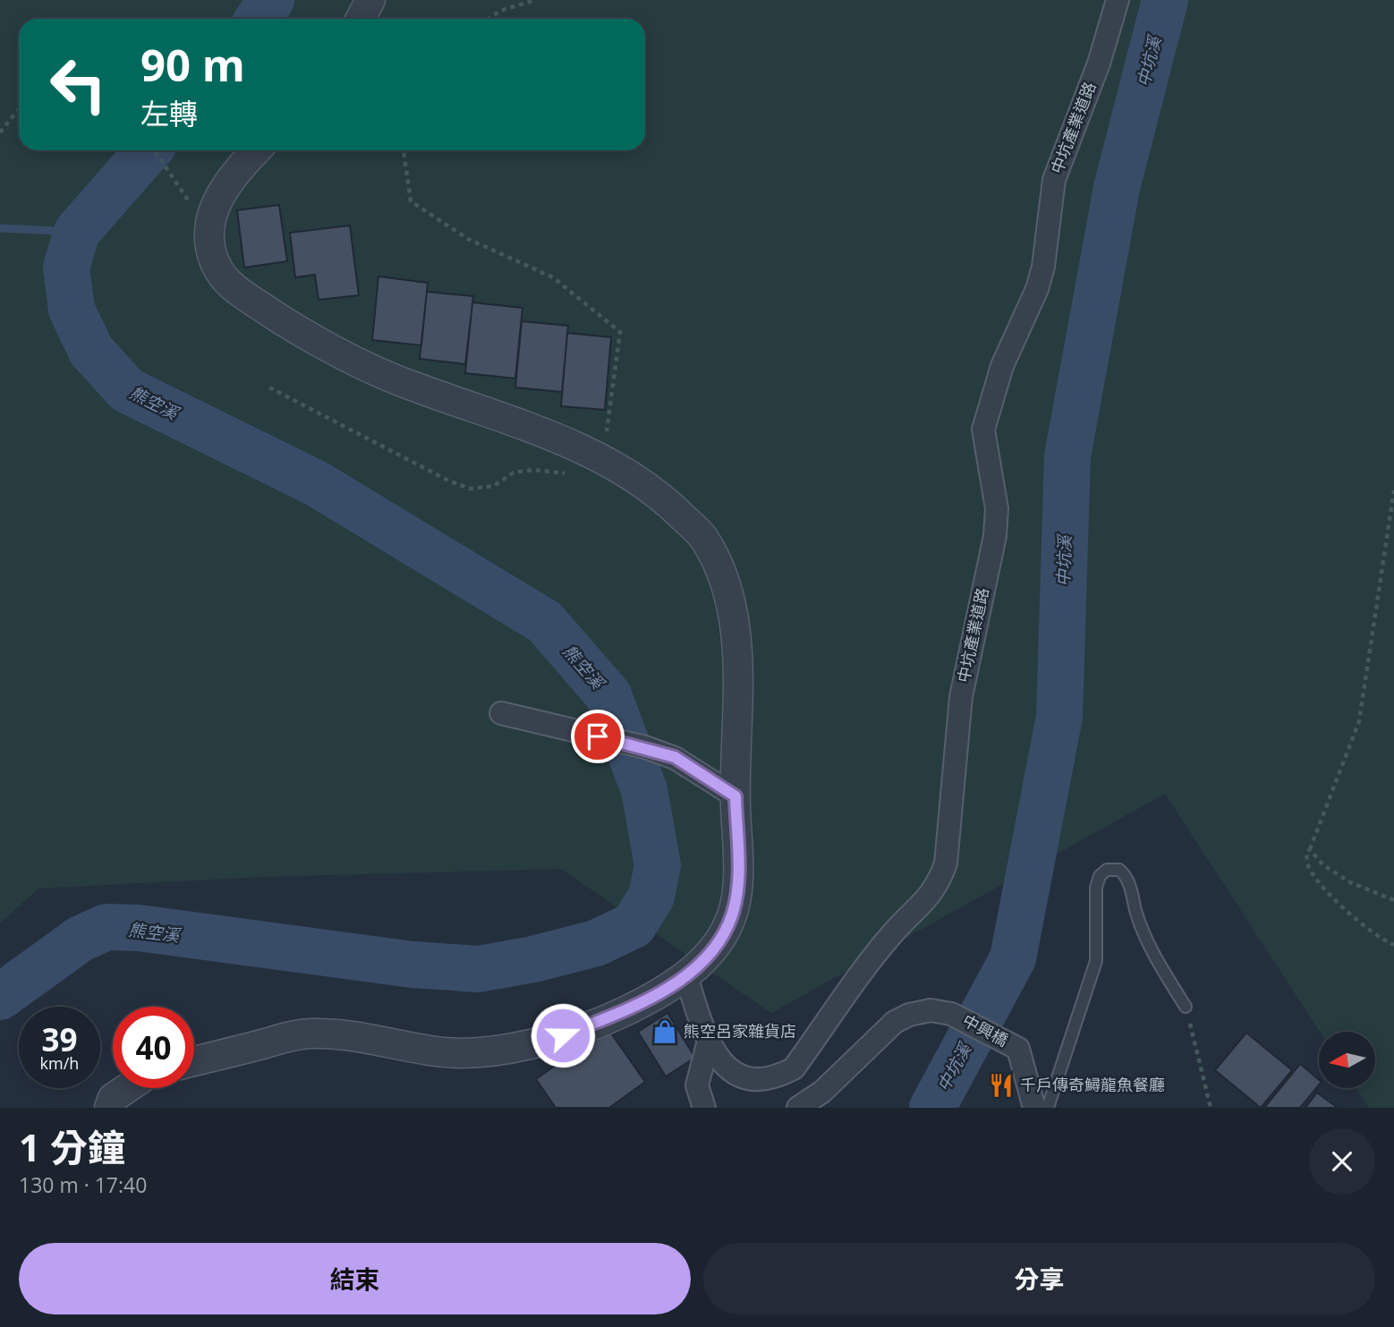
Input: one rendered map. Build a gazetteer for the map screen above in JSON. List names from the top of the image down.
{
  "streets": {
    "street": ["中坑產業道路", "中興橋"]
  },
  "water": ["中坑溪", "熊空溪"],
  "places": {
    "shop": ["熊空呂家雜貨店"],
    "restaurant": ["千戶傳奇鱘龍魚餐廳"]
  },
  "north": "left",
  "page": {
    "turn": ["90 m", "左轉"],
    "speed": "39 km/h",
    "limit": "40",
    "heading": ["1 分鐘", "130 m · 17:40"],
    "buttons": ["結束", "分享"]
  }
}
